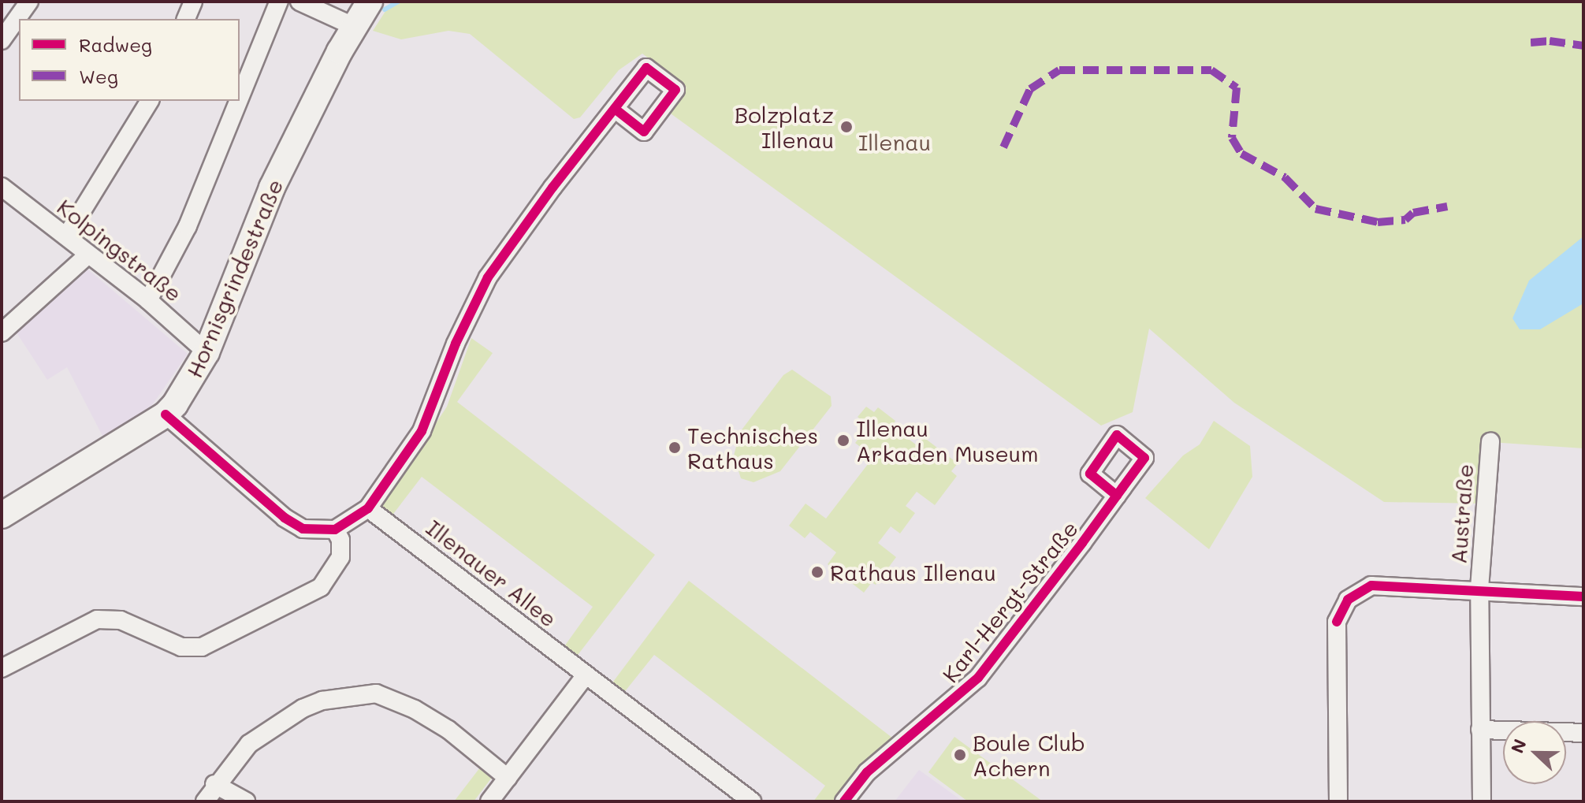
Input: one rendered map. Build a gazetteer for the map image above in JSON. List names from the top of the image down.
{
  "streets": {
    "main road": ["Hornisgrindestraße"],
    "street": [
      "Kolpingstraße",
      "Austraße",
      "Illenauer Allee",
      "Karl-Hergt-Straße"
    ]
  },
  "crossings": [
    ["Kolpingstraße", "Hornisgrindestraße"]
  ],
  "parks": ["Illenau"],
  "places": [
    "Bolzplatz Illenau",
    "Illenau Arkaden Museum",
    "Technisches Rathaus",
    "Rathaus Illenau",
    "Boule Club Achern"
  ],
  "legend": ["Radweg", "Weg"],
  "north": "left"
}
